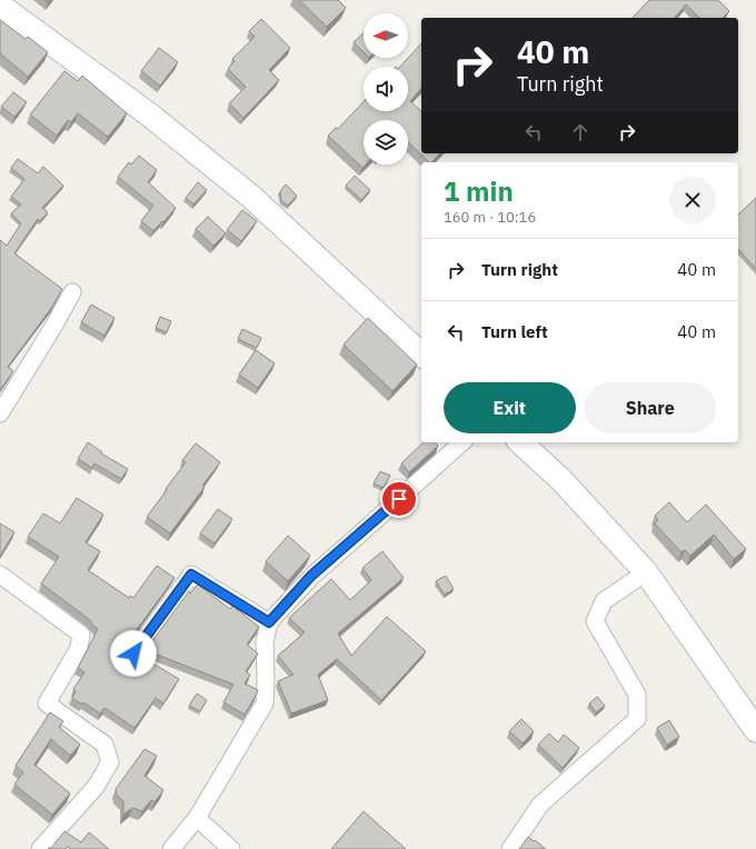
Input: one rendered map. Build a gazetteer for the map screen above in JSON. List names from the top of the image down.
{
  "north": "left",
  "page": {
    "turn": ["40 m", "Turn right"],
    "heading": ["1 min", "160 m · 10:16"],
    "list": [
      {
        "name": "Turn right",
        "value": "40 m"
      },
      {
        "name": "Turn left",
        "value": "40 m"
      }
    ],
    "buttons": ["Exit", "Share"]
  }
}
